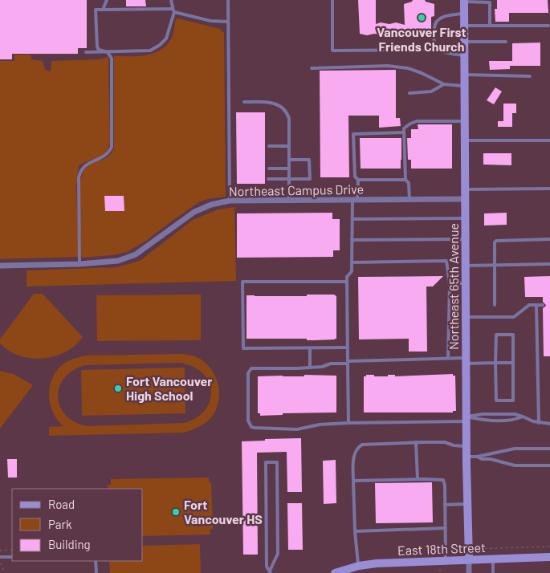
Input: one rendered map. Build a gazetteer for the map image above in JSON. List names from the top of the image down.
{
  "streets": {
    "street": ["Northeast Campus Drive", "Northeast 65th Avenue", "East 18th Street"]
  },
  "crossings": [
    ["Northeast Campus Drive", "Northeast 65th Avenue"],
    ["Northeast 65th Avenue", "East 18th Street"]
  ],
  "places": ["Vancouver First Friends Church", "Fort Vancouver High School", "Fort Vancouver HS"],
  "legend": ["Road", "Park", "Building"]
}
